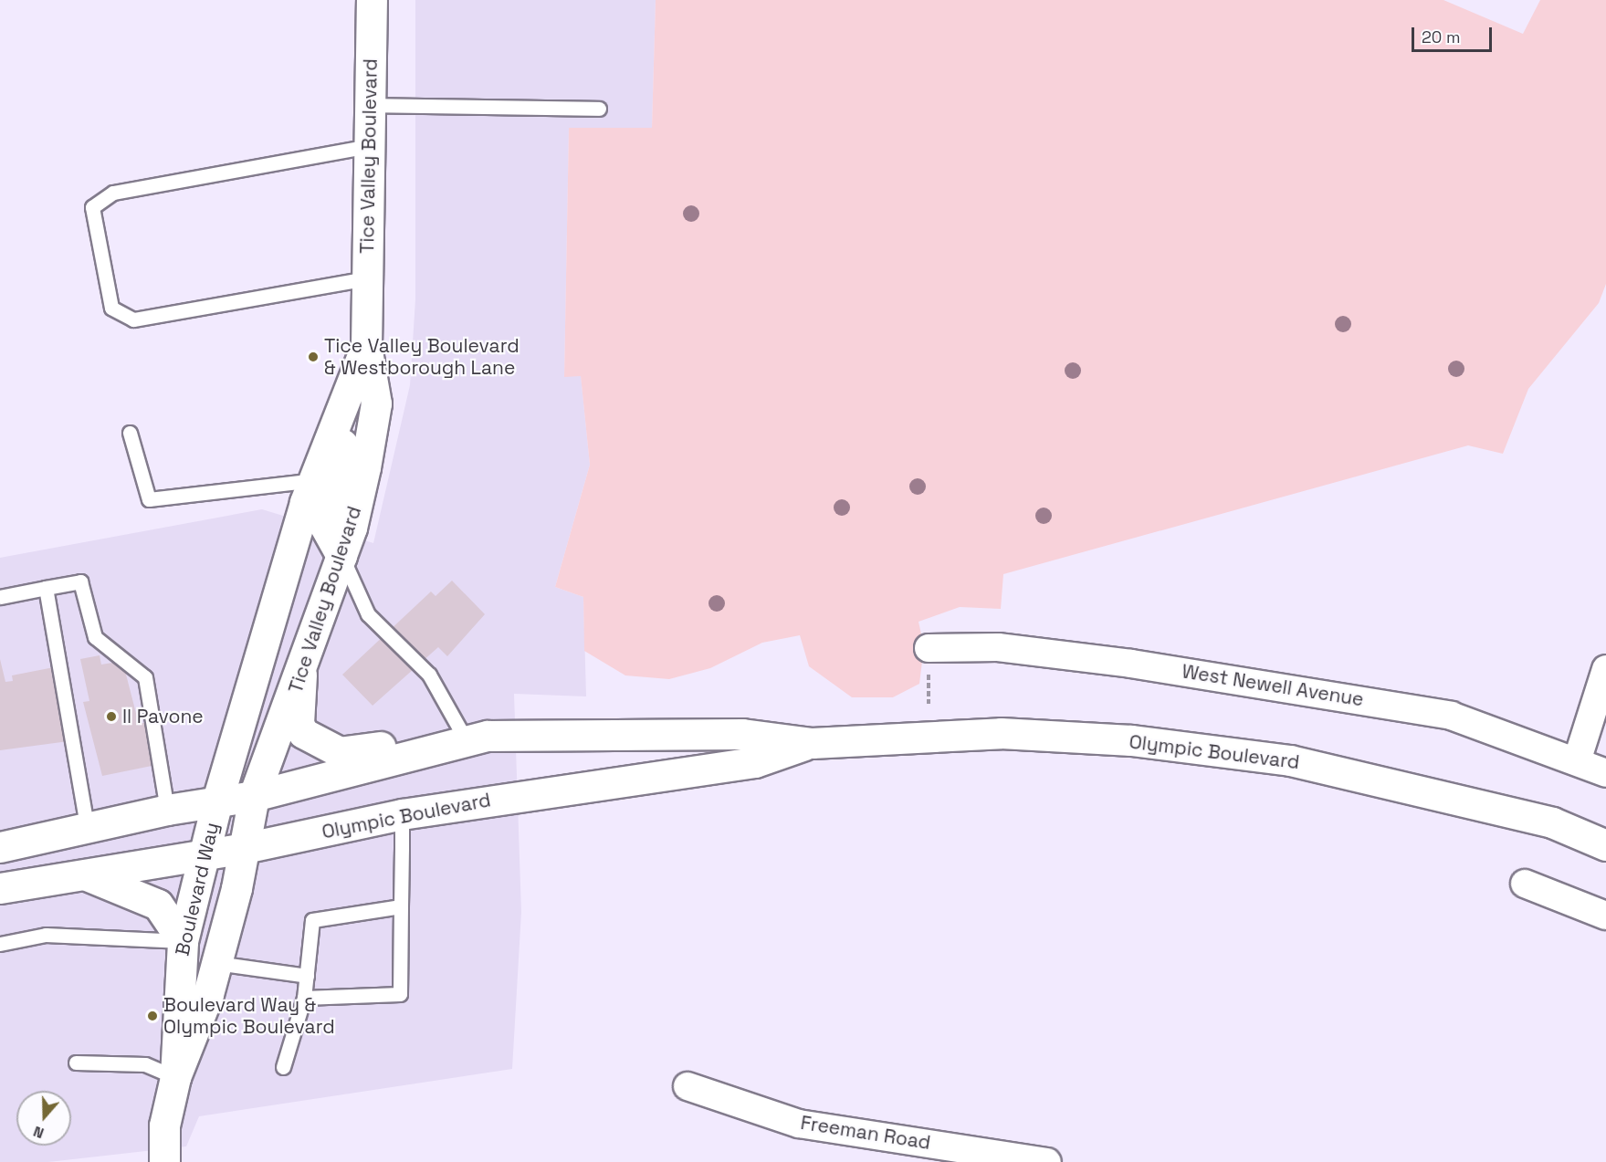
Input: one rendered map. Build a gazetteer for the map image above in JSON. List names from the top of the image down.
{
  "streets": {
    "main road": ["Tice Valley Boulevard", "Olympic Boulevard", "Boulevard Way"],
    "street": ["West Newell Avenue", "Freeman Road"]
  },
  "crossings": [
    ["Tice Valley Boulevard", "Olympic Boulevard"],
    ["Tice Valley Boulevard", "Boulevard Way"],
    ["Olympic Boulevard", "Boulevard Way"]
  ],
  "places": ["Tice Valley Boulevard & Westborough Lane", "Il Pavone", "Boulevard Way & Olympic Boulevard"],
  "scale_bar": "20 m",
  "north": "bottom"
}
